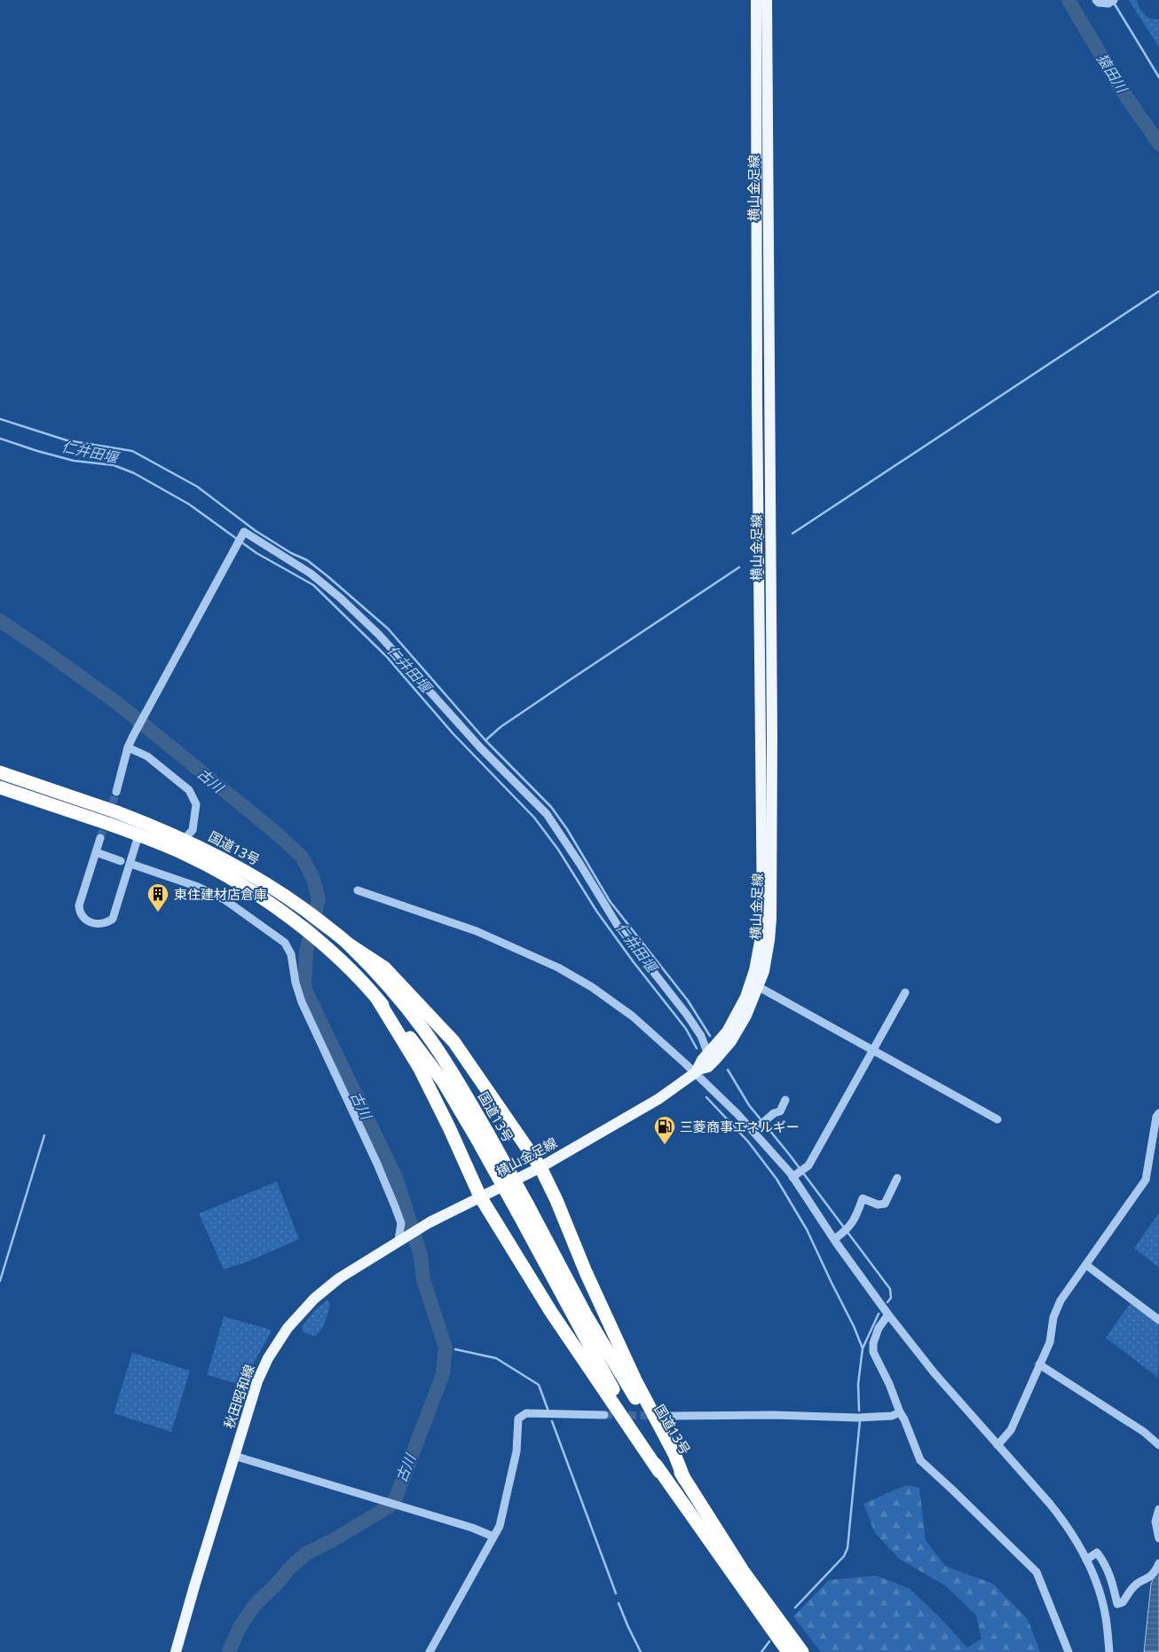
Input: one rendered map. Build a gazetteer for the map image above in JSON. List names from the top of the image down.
{
  "streets": {
    "highway": ["国道13号"],
    "main road": ["横山金足線", "秋田昭和線"]
  },
  "crossings": [
    ["横山金足線", "秋田昭和線"]
  ],
  "water": ["猿田川", "仁井田堰", "古川"],
  "places": {
    "building": ["東住建材店倉庫"],
    "fuel station": ["三菱商事エネルギー"]
  }
}
